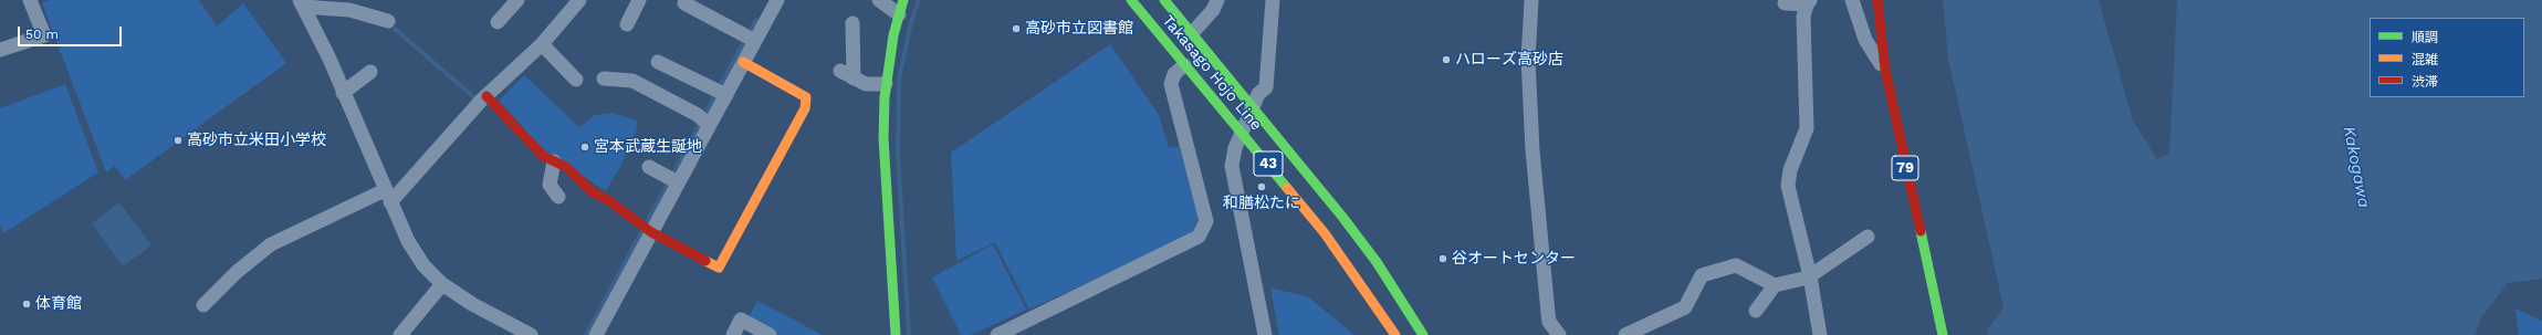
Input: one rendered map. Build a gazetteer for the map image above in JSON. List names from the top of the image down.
{
  "streets": {
    "main road": ["Takasago Hojo Line", "43", "79"]
  },
  "water": ["Kakogawa"],
  "places": [
    "高砂市立図書館",
    "ハローズ高砂店",
    "高砂市立米田小学校",
    "宮本武蔵生誕地",
    "和膳松たに",
    "谷オートセンター",
    "体育館"
  ],
  "legend": ["順調", "混雑", "渋滞"],
  "scale_bar": "50 m"
}
